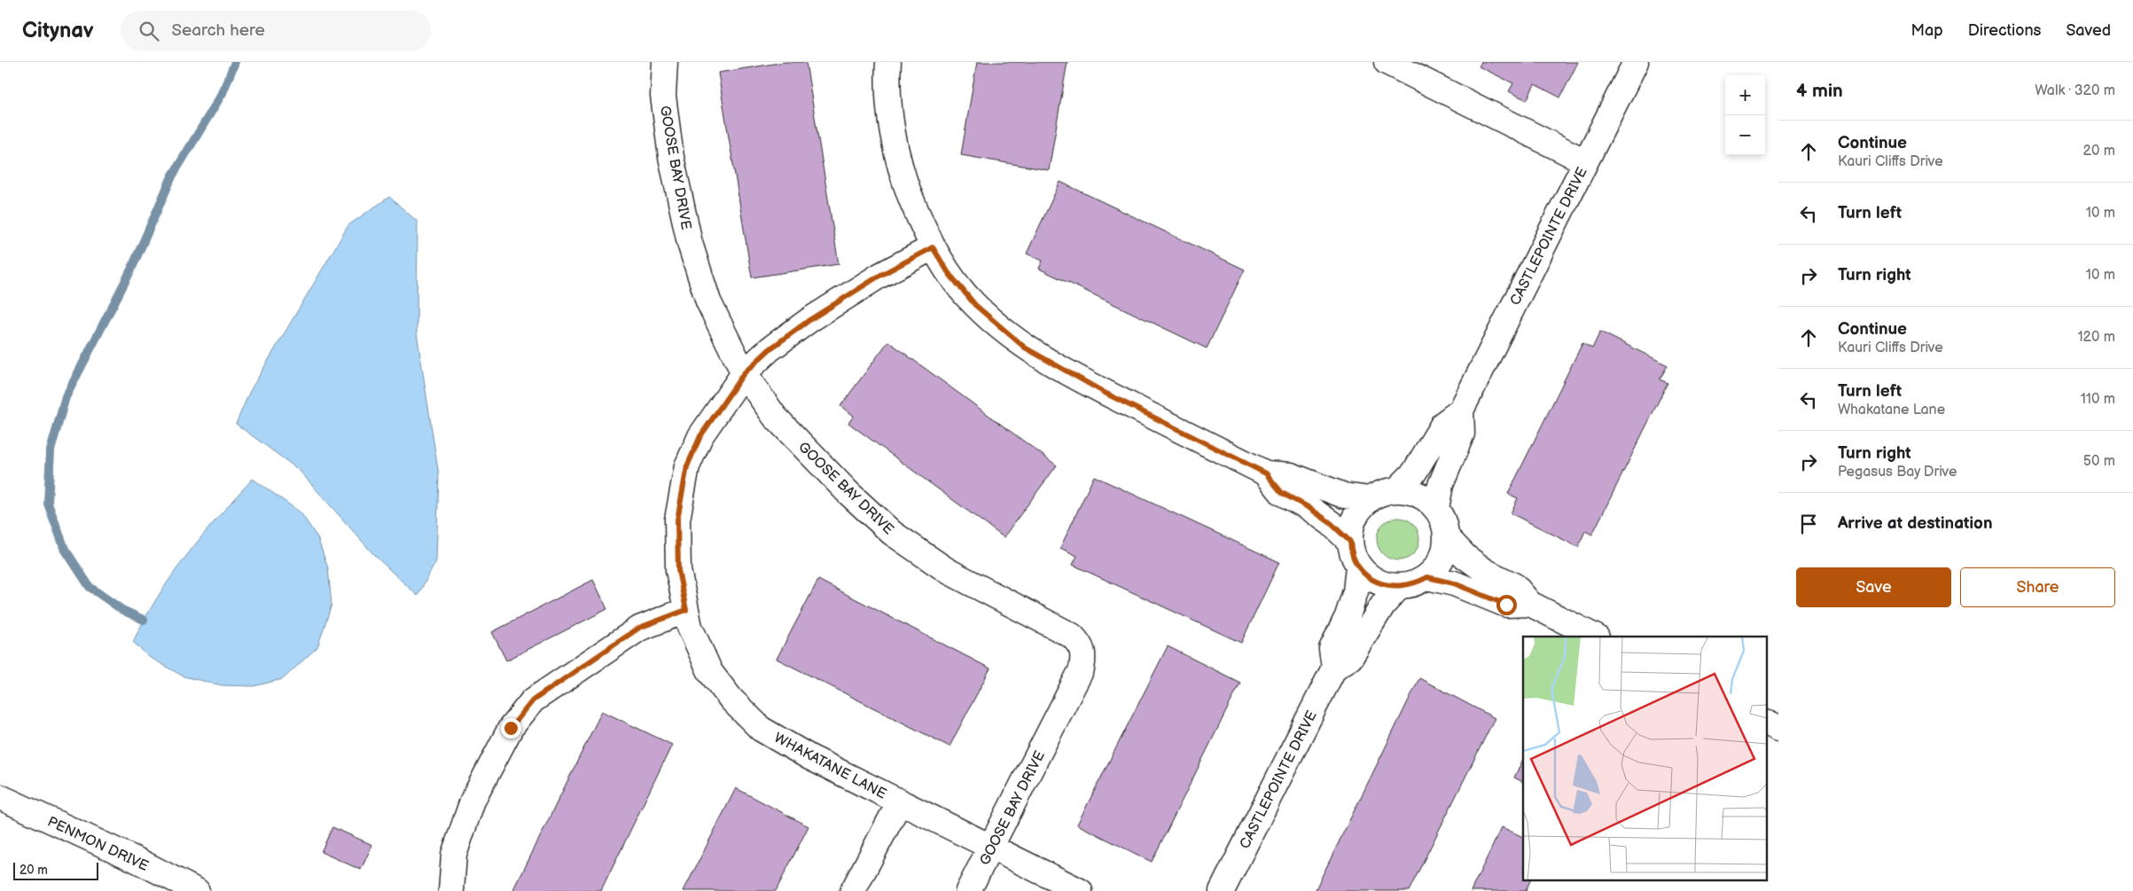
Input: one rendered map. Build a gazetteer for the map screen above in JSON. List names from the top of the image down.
{
  "streets": {
    "street": [
      "GOOSE BAY DRIVE",
      "CASTLEPOINTE DRIVE",
      "WHAKATANE LANE",
      "PENMON DRIVE"
    ]
  },
  "crossings": [
    ["GOOSE BAY DRIVE", "WHAKATANE LANE"]
  ],
  "scale_bar": "20 m",
  "page": {
    "header": "Citynav",
    "search": "Search here",
    "nav": ["Map", "Directions", "Saved"],
    "heading": ["4 min", "Walk · 320 m"],
    "map_buttons": ["+", "−"],
    "list": [
      ["Continue", "Kauri Cliffs Drive", "20 m"],
      ["Turn left", "10 m"],
      ["Turn right", "10 m"],
      ["Continue", "Kauri Cliffs Drive", "120 m"],
      ["Turn left", "Whakatane Lane", "110 m"],
      ["Turn right", "Pegasus Bay Drive", "50 m"],
      "Arrive at destination"
    ],
    "buttons": ["Save", "Share"],
    "scale": "20 m"
  }
}
